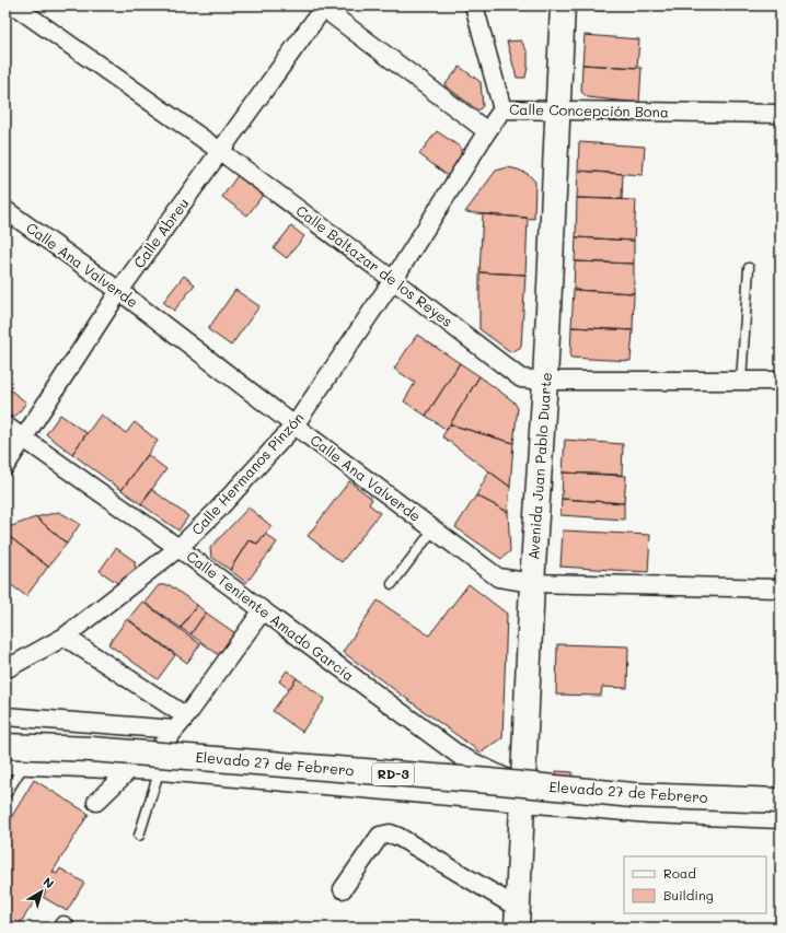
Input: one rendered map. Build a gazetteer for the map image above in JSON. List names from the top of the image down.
{
  "streets": {
    "main road": ["Avenida Juan Pablo Duarte", "Elevado 27 de Febrero", "RD-3"],
    "street": [
      "Calle Concepción Bona",
      "Calle Abreu",
      "Calle Ana Valverde",
      "Calle Baltazar de los Reyes",
      "Calle Hermanos Pinzón",
      "Calle Teniente Amado García"
    ]
  },
  "crossings": [
    ["Calle Concepción Bona", "Avenida Juan Pablo Duarte"],
    ["Calle Concepción Bona", "Calle Hermanos Pinzón"],
    ["Calle Abreu", "Calle Ana Valverde"],
    ["Calle Abreu", "Calle Baltazar de los Reyes"],
    ["Calle Abreu", "Calle Teniente Amado García"],
    ["Calle Ana Valverde", "Avenida Juan Pablo Duarte"],
    ["Calle Ana Valverde", "Calle Hermanos Pinzón"],
    ["Calle Baltazar de los Reyes", "Avenida Juan Pablo Duarte"],
    ["Calle Baltazar de los Reyes", "Calle Hermanos Pinzón"],
    ["Avenida Juan Pablo Duarte", "Calle Teniente Amado García"],
    ["Avenida Juan Pablo Duarte", "RD-3"],
    ["Calle Hermanos Pinzón", "Calle Teniente Amado García"],
    ["Calle Teniente Amado García", "RD-3"]
  ],
  "legend": ["Road", "Building"],
  "north": "top right"
}
